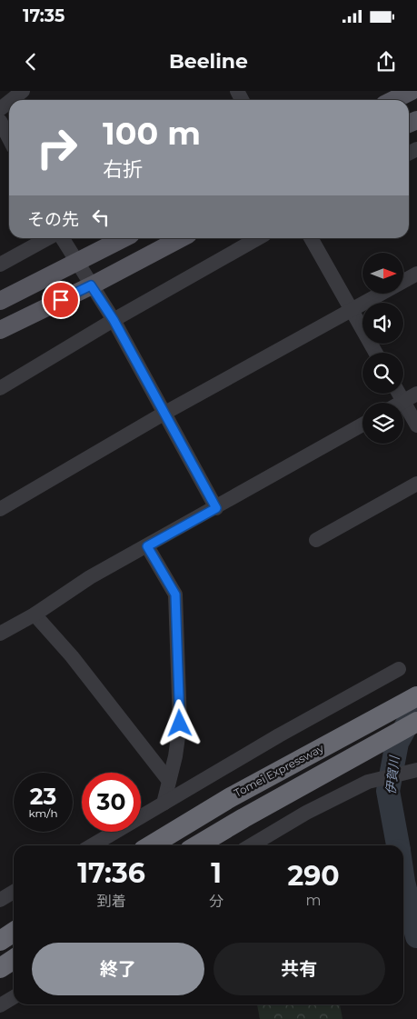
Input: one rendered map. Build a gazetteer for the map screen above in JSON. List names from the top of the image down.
{
  "streets": {
    "highway": ["Tomei Expressway"]
  },
  "water": ["伊賀川"],
  "north": "right",
  "page": {
    "status": "17:35",
    "header": "Beeline",
    "turn": ["100 m", "右折"],
    "then": "その先",
    "speed": "23 km/h",
    "limit": "30",
    "eta": [
      "17:36",
      "到着",
      "1",
      "分",
      "290",
      "m"
    ],
    "buttons": ["終了", "共有"]
  }
}
